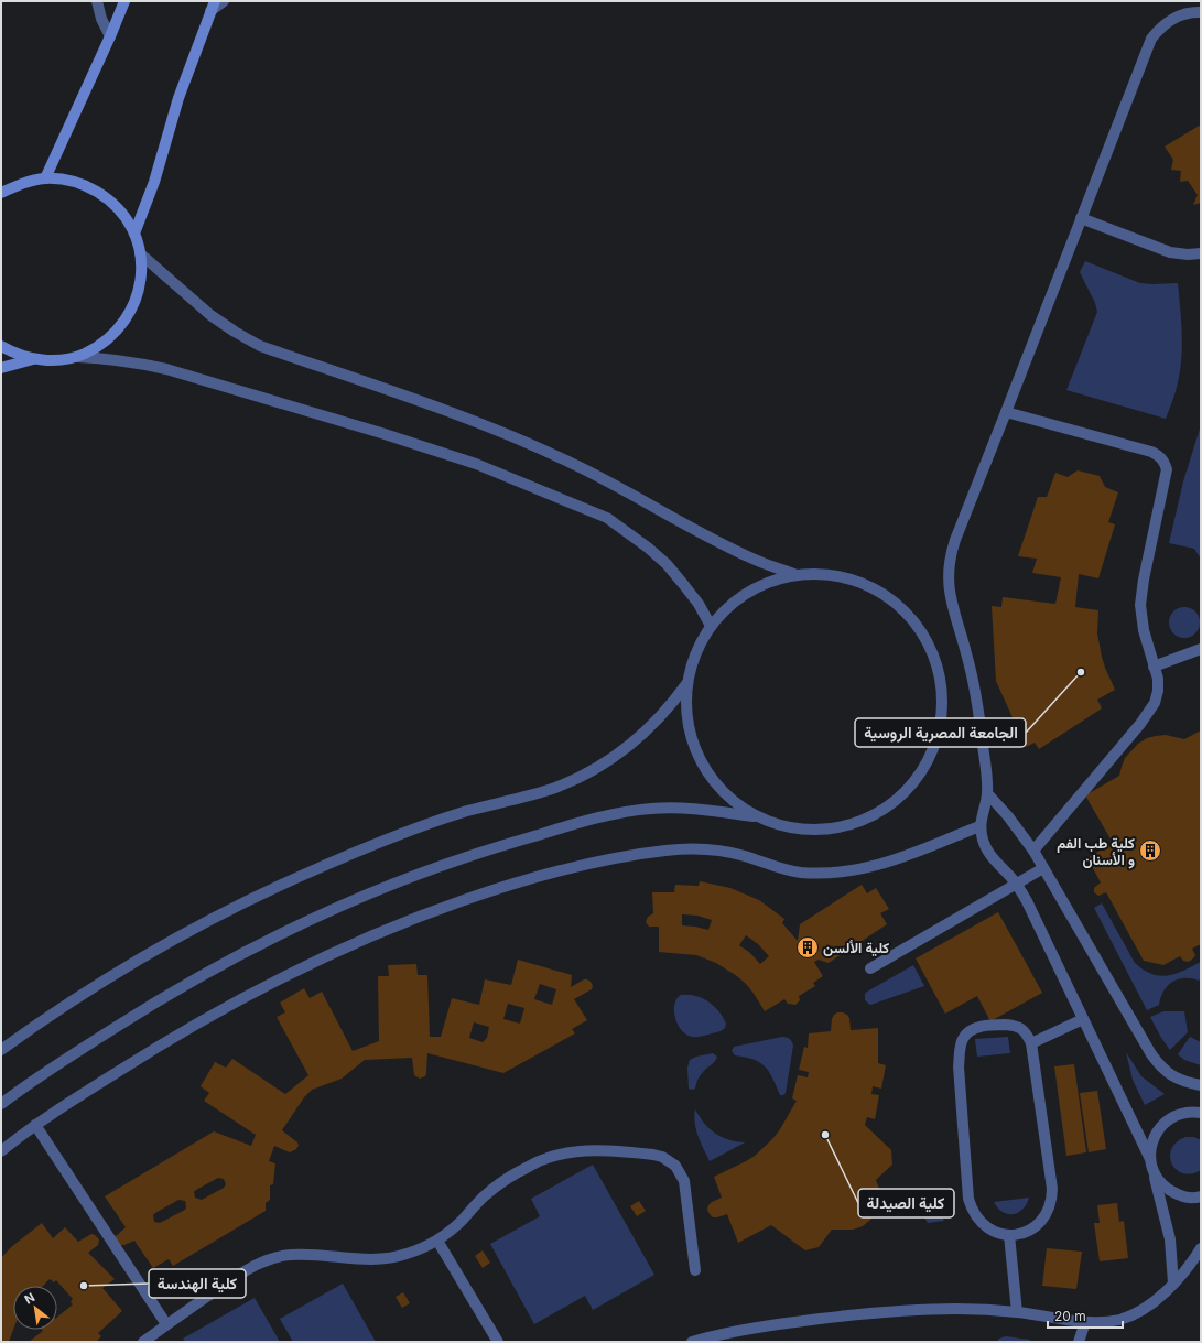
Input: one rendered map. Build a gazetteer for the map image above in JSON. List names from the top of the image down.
{
  "places": {
    "other": ["الجامعة المصرية الروسية", "كلية الصيدلة", "كلية الهندسة"],
    "building": ["كلية طب الفم و الأسنان", "كلية الألسن"]
  },
  "scale_bar": "20 m",
  "north": "top left"
}
